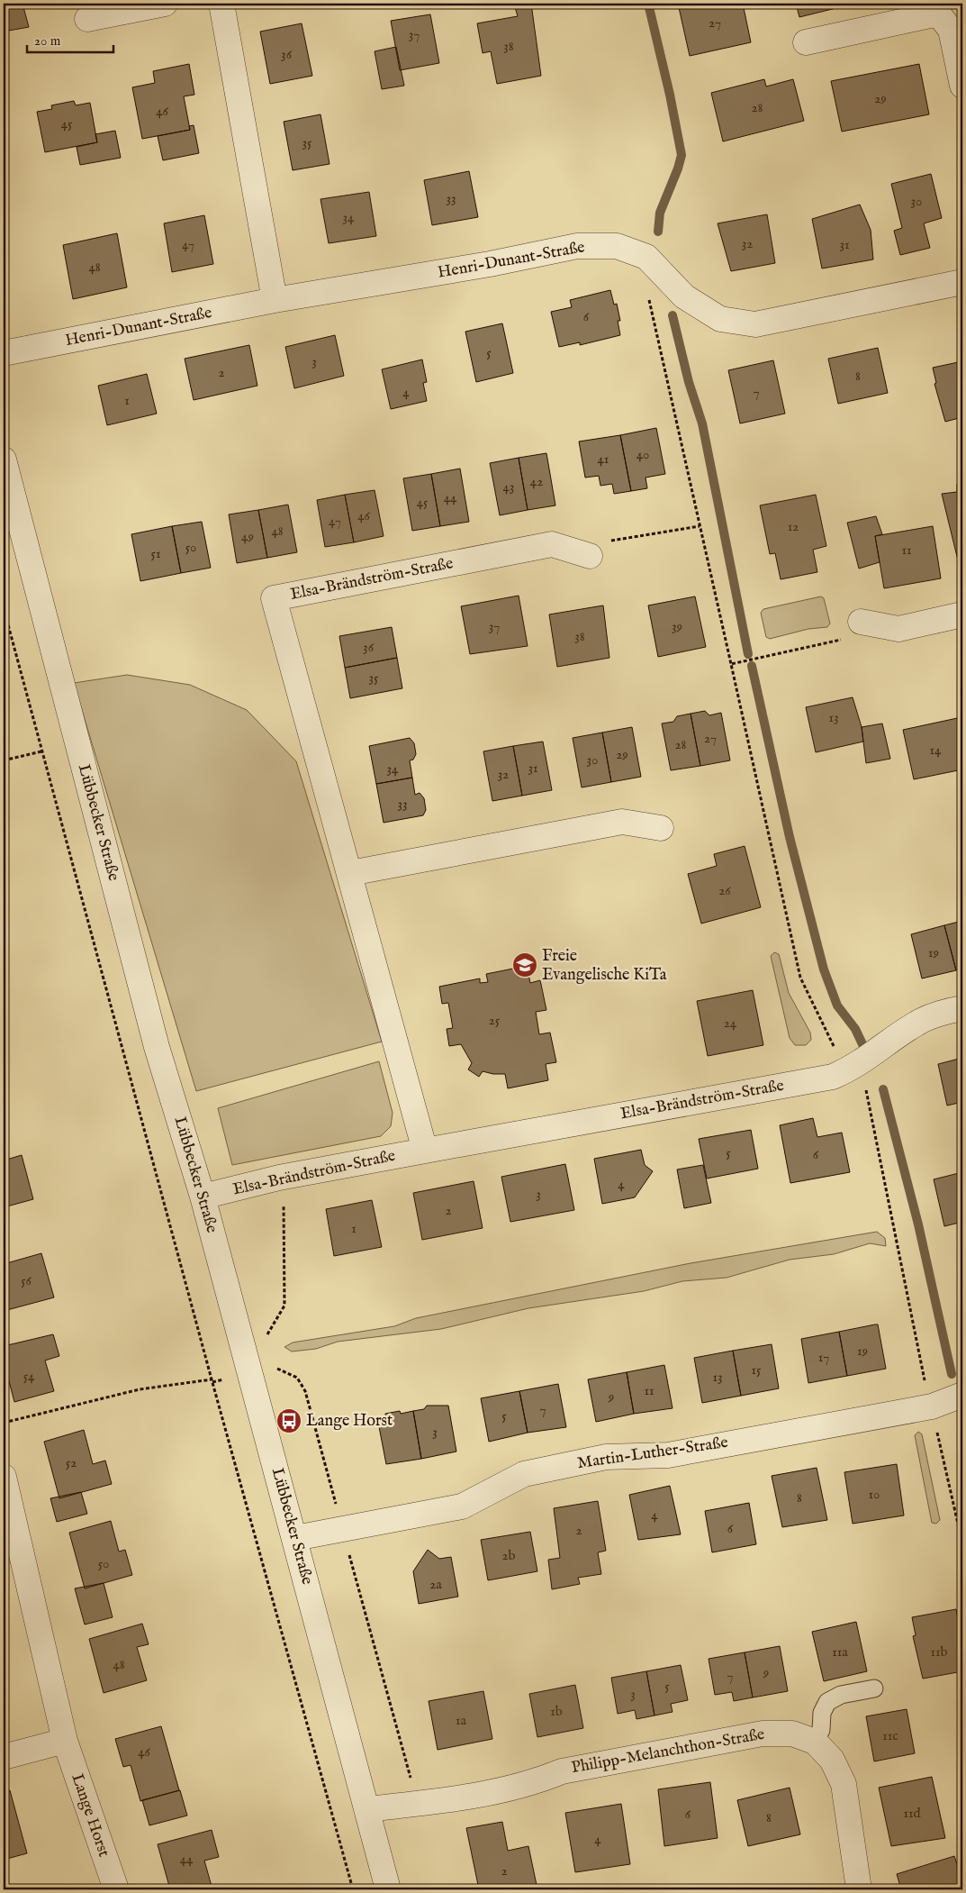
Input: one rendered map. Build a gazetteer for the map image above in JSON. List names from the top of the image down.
{
  "streets": {
    "street": [
      "Henri-Dunant-Straße",
      "Elsa-Brändström-Straße",
      "Lübbecker Straße",
      "Martin-Luther-Straße",
      "Philipp-Melanchthon-Straße",
      "Lange Horst"
    ]
  },
  "crossings": [
    ["Elsa-Brändström-Straße", "Lübbecker Straße"],
    ["Lübbecker Straße", "Martin-Luther-Straße"],
    ["Lübbecker Straße", "Philipp-Melanchthon-Straße"]
  ],
  "places": {
    "school or university": ["Freie Evangelische KiTa"],
    "bus stop": ["Lange Horst"]
  },
  "house_numbers": [
    "27",
    "37",
    "38",
    "36",
    "29",
    "28",
    "46",
    "45",
    "35",
    "33",
    "30",
    "34",
    "32",
    "47",
    "31",
    "48",
    "6",
    "5",
    "3",
    "2",
    "8",
    "4",
    "7",
    "1",
    "40",
    "41",
    "42",
    "43",
    "44",
    "45",
    "46",
    "47",
    "12",
    "48",
    "49",
    "50",
    "11",
    "51",
    "37",
    "39",
    "38",
    "36",
    "35",
    "13",
    "27",
    "28",
    "14",
    "29",
    "30",
    "31",
    "34",
    "32",
    "33",
    "26",
    "19",
    "25",
    "24",
    "5",
    "6",
    "4",
    "3",
    "2",
    "1",
    "56",
    "19",
    "17",
    "15",
    "54",
    "13",
    "11",
    "9",
    "7",
    "5",
    "3",
    "52",
    "10",
    "8",
    "4",
    "6",
    "2",
    "2b",
    "50",
    "2a",
    "11a",
    "11b",
    "48",
    "9",
    "7",
    "5",
    "3",
    "1b",
    "1a",
    "11c",
    "46",
    "11d",
    "6",
    "8",
    "4",
    "44",
    "2"
  ],
  "scale_bar": "20 m"
}
